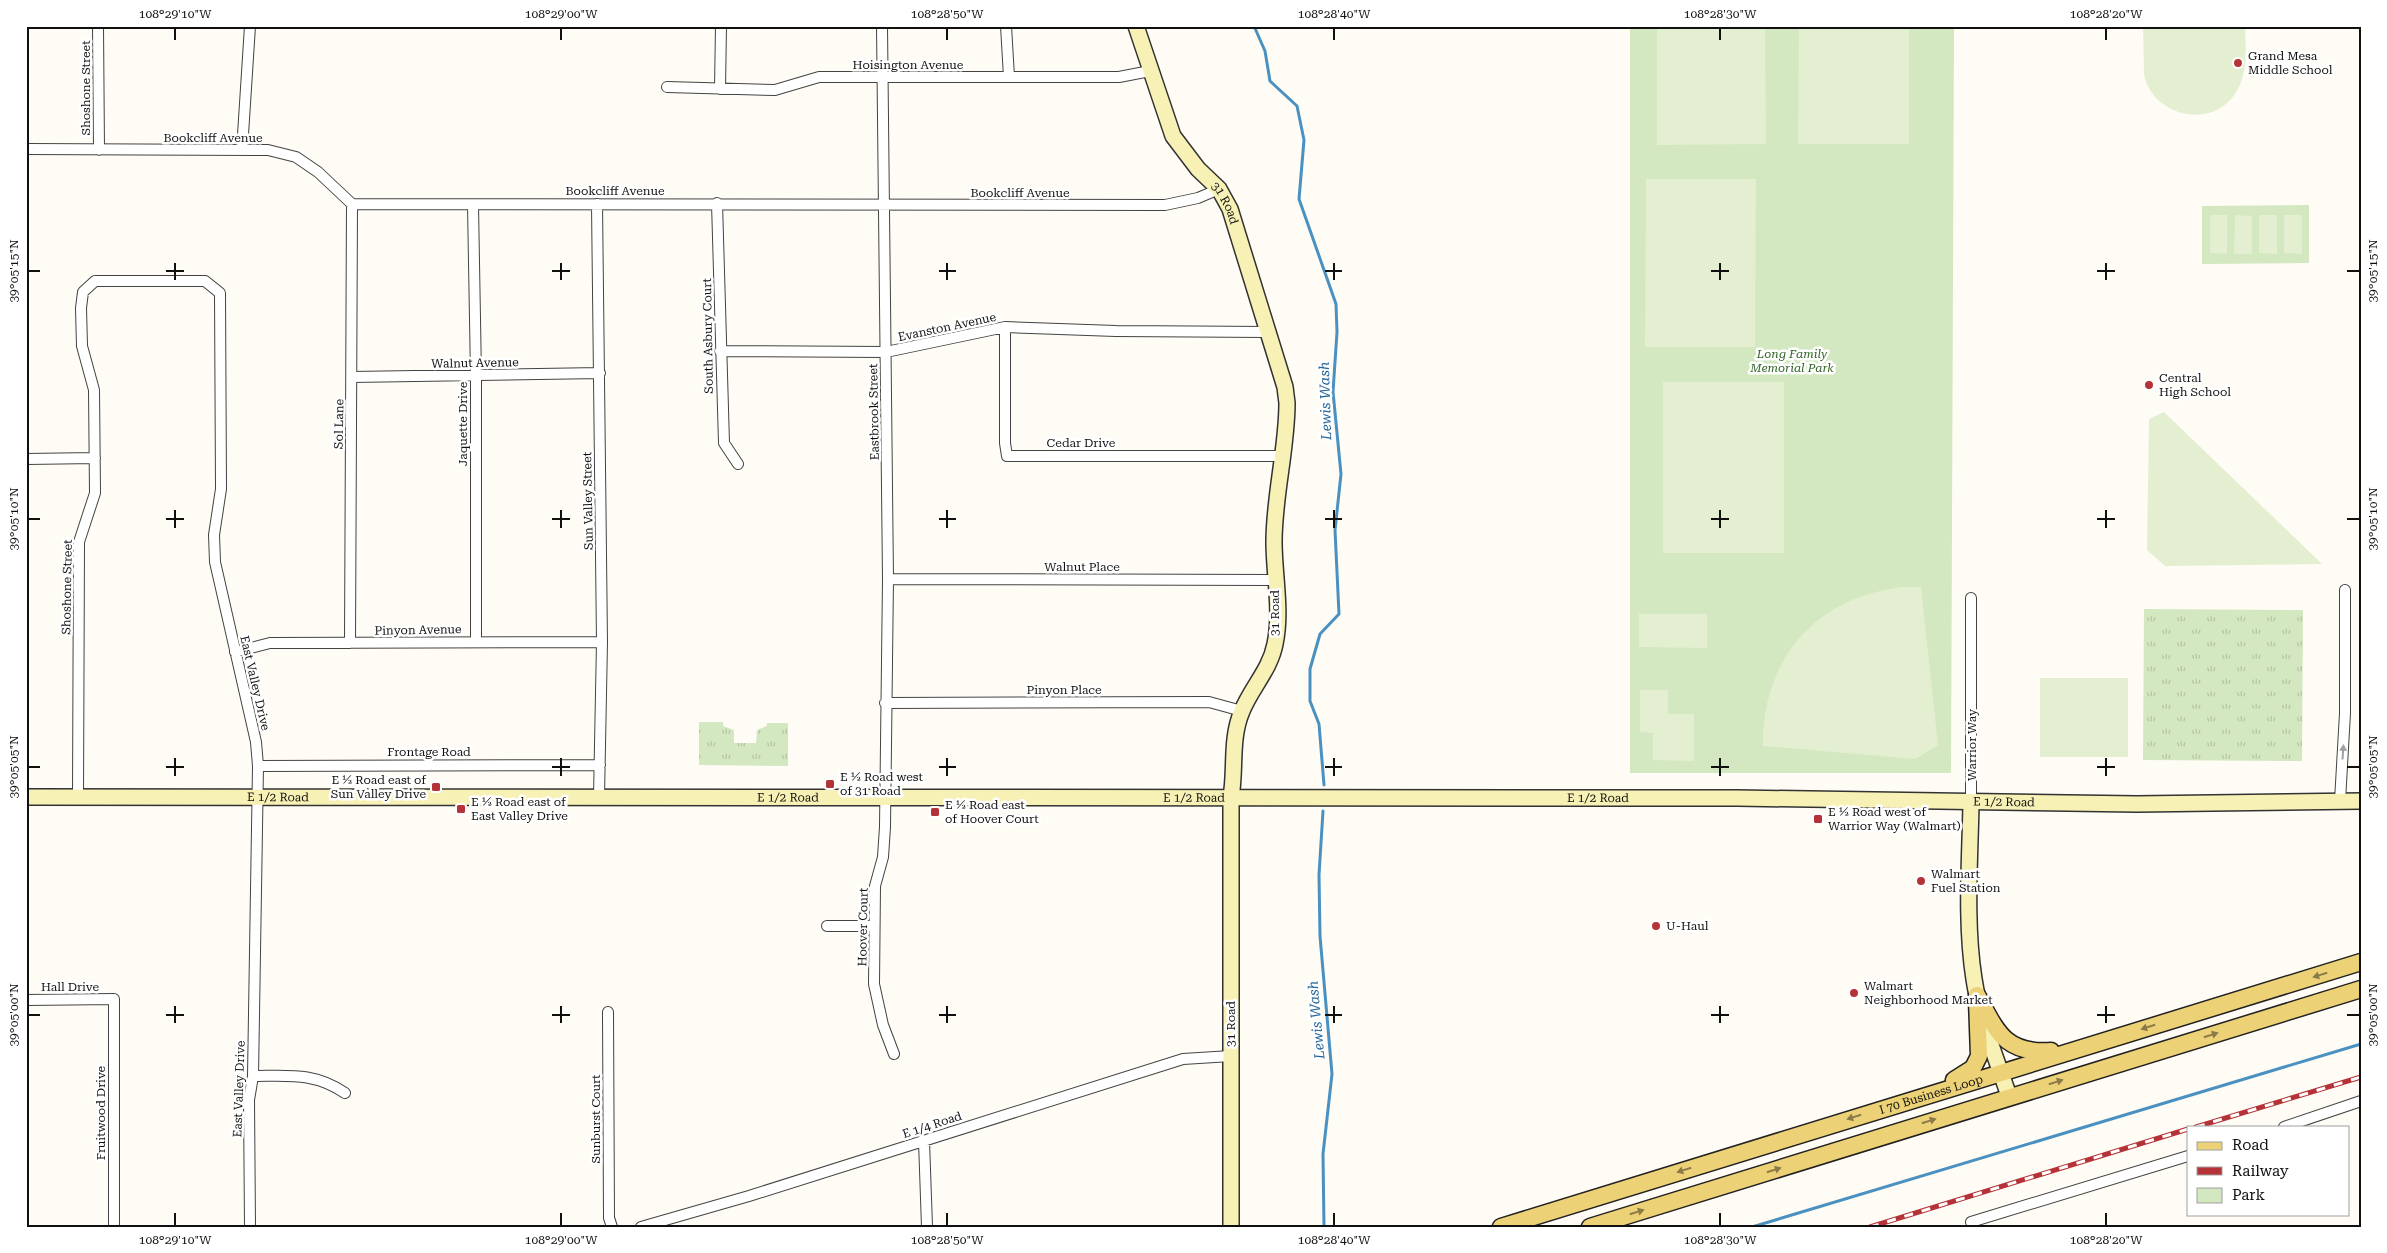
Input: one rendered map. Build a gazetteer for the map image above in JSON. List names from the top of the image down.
{
  "streets": {
    "main road": [
      "31 Road",
      "Warrior Way",
      "E 1/2 Road",
      "I 70 Business Loop"
    ],
    "street": [
      "Hoisington Avenue",
      "Shoshone Street",
      "Bookcliff Avenue",
      "Evanston Avenue",
      "South Asbury Court",
      "Walnut Avenue",
      "Eastbrook Street",
      "Sol Lane",
      "Jaquette Drive",
      "Cedar Drive",
      "Sun Valley Street",
      "Walnut Place",
      "Pinyon Avenue",
      "East Valley Drive",
      "Pinyon Place",
      "Frontage Road",
      "Hoover Court",
      "Hall Drive",
      "Fruitwood Drive",
      "Sunburst Court",
      "E 1/4 Road"
    ]
  },
  "crossings": [
    ["Hoisington Avenue", "31 Road"],
    ["Hoisington Avenue", "Eastbrook Street"],
    ["Shoshone Street", "Bookcliff Avenue"],
    ["Shoshone Street", "East Valley Drive"],
    ["Shoshone Street", "E 1/2 Road"],
    ["Bookcliff Avenue", "31 Road"],
    ["Bookcliff Avenue", "South Asbury Court"],
    ["Bookcliff Avenue", "Eastbrook Street"],
    ["Bookcliff Avenue", "Sol Lane"],
    ["Bookcliff Avenue", "Jaquette Drive"],
    ["Bookcliff Avenue", "Sun Valley Street"],
    ["31 Road", "Evanston Avenue"],
    ["31 Road", "Cedar Drive"],
    ["31 Road", "Walnut Place"],
    ["31 Road", "Pinyon Place"],
    ["31 Road", "E 1/2 Road"],
    ["31 Road", "E 1/4 Road"],
    ["Evanston Avenue", "South Asbury Court"],
    ["Evanston Avenue", "Eastbrook Street"],
    ["Evanston Avenue", "Cedar Drive"],
    ["Walnut Avenue", "Sol Lane"],
    ["Walnut Avenue", "Jaquette Drive"],
    ["Walnut Avenue", "Sun Valley Street"],
    ["Eastbrook Street", "Walnut Place"],
    ["Eastbrook Street", "Pinyon Place"],
    ["Eastbrook Street", "E 1/2 Road"],
    ["Eastbrook Street", "Hoover Court"],
    ["Sol Lane", "Pinyon Avenue"],
    ["Jaquette Drive", "Pinyon Avenue"],
    ["Sun Valley Street", "Pinyon Avenue"],
    ["Sun Valley Street", "Frontage Road"],
    ["Sun Valley Street", "E 1/2 Road"],
    ["Pinyon Avenue", "East Valley Drive"],
    ["East Valley Drive", "Frontage Road"],
    ["East Valley Drive", "E 1/2 Road"],
    ["Warrior Way", "E 1/2 Road"],
    ["Warrior Way", "I 70 Business Loop"],
    ["E 1/2 Road", "Hoover Court"],
    ["Hall Drive", "Fruitwood Drive"]
  ],
  "water": ["Lewis Wash"],
  "parks": ["Long Family Memorial Park"],
  "places": {
    "other": [
      "Grand Mesa Middle School",
      "Central High School",
      "Walmart Fuel Station",
      "U-Haul",
      "Walmart Neighborhood Market"
    ],
    "transit": [
      "E ½ Road west of 31 Road",
      "E ½ Road east of Sun Valley Drive",
      "E ½ Road east of East Valley Drive",
      "E ½ Road east of Hoover Court",
      "E ½ Road west of Warrior Way (Walmart)"
    ]
  },
  "legend": ["Road", "Railway", "Park"],
  "coordinates": [
    "108°29'10\"W",
    "108°29'00\"W",
    "108°28'50\"W",
    "108°28'40\"W",
    "108°28'30\"W",
    "108°28'20\"W",
    "39°05'15\"N",
    "39°05'10\"N",
    "39°05'05\"N",
    "39°05'00\"N"
  ]
}
